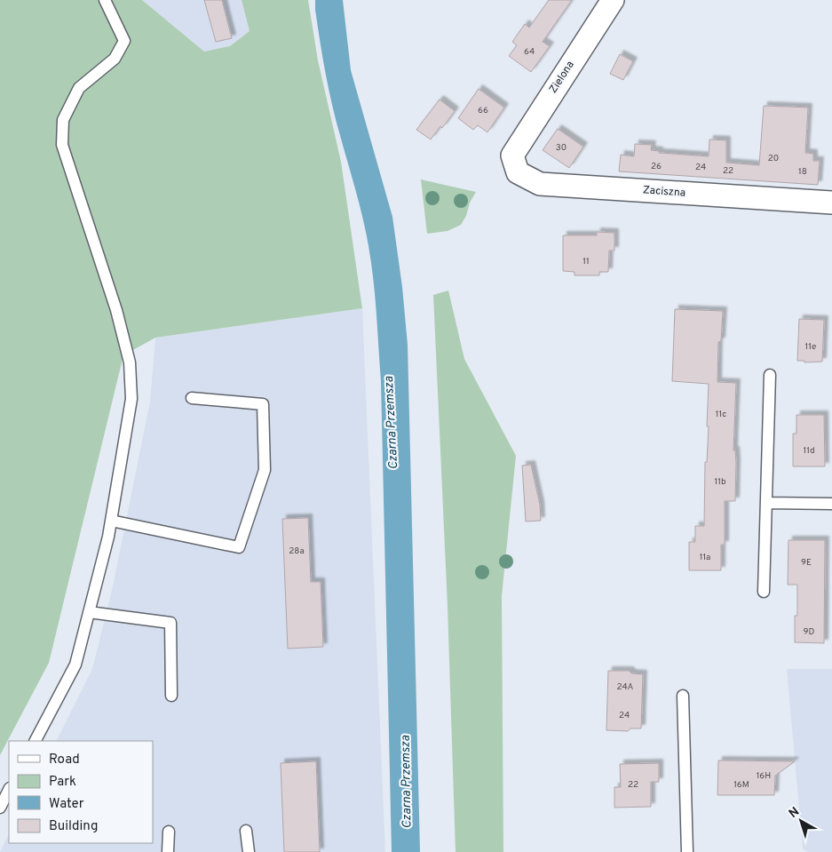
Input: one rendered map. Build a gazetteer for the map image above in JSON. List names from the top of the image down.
{
  "streets": {
    "street": ["Zielona", "Zaciszna"]
  },
  "crossings": [
    ["Zielona", "Zaciszna"]
  ],
  "water": ["Czarna Przemsza"],
  "house_numbers": [
    "64",
    "66",
    "30",
    "20",
    "26",
    "24",
    "22",
    "18",
    "11",
    "11e",
    "11c",
    "11d",
    "11b",
    "28a",
    "11a",
    "9E",
    "9D",
    "24A",
    "24",
    "16H",
    "22",
    "16M"
  ],
  "legend": [
    "Road",
    "Park",
    "Water",
    "Building"
  ],
  "north": "top left"
}
